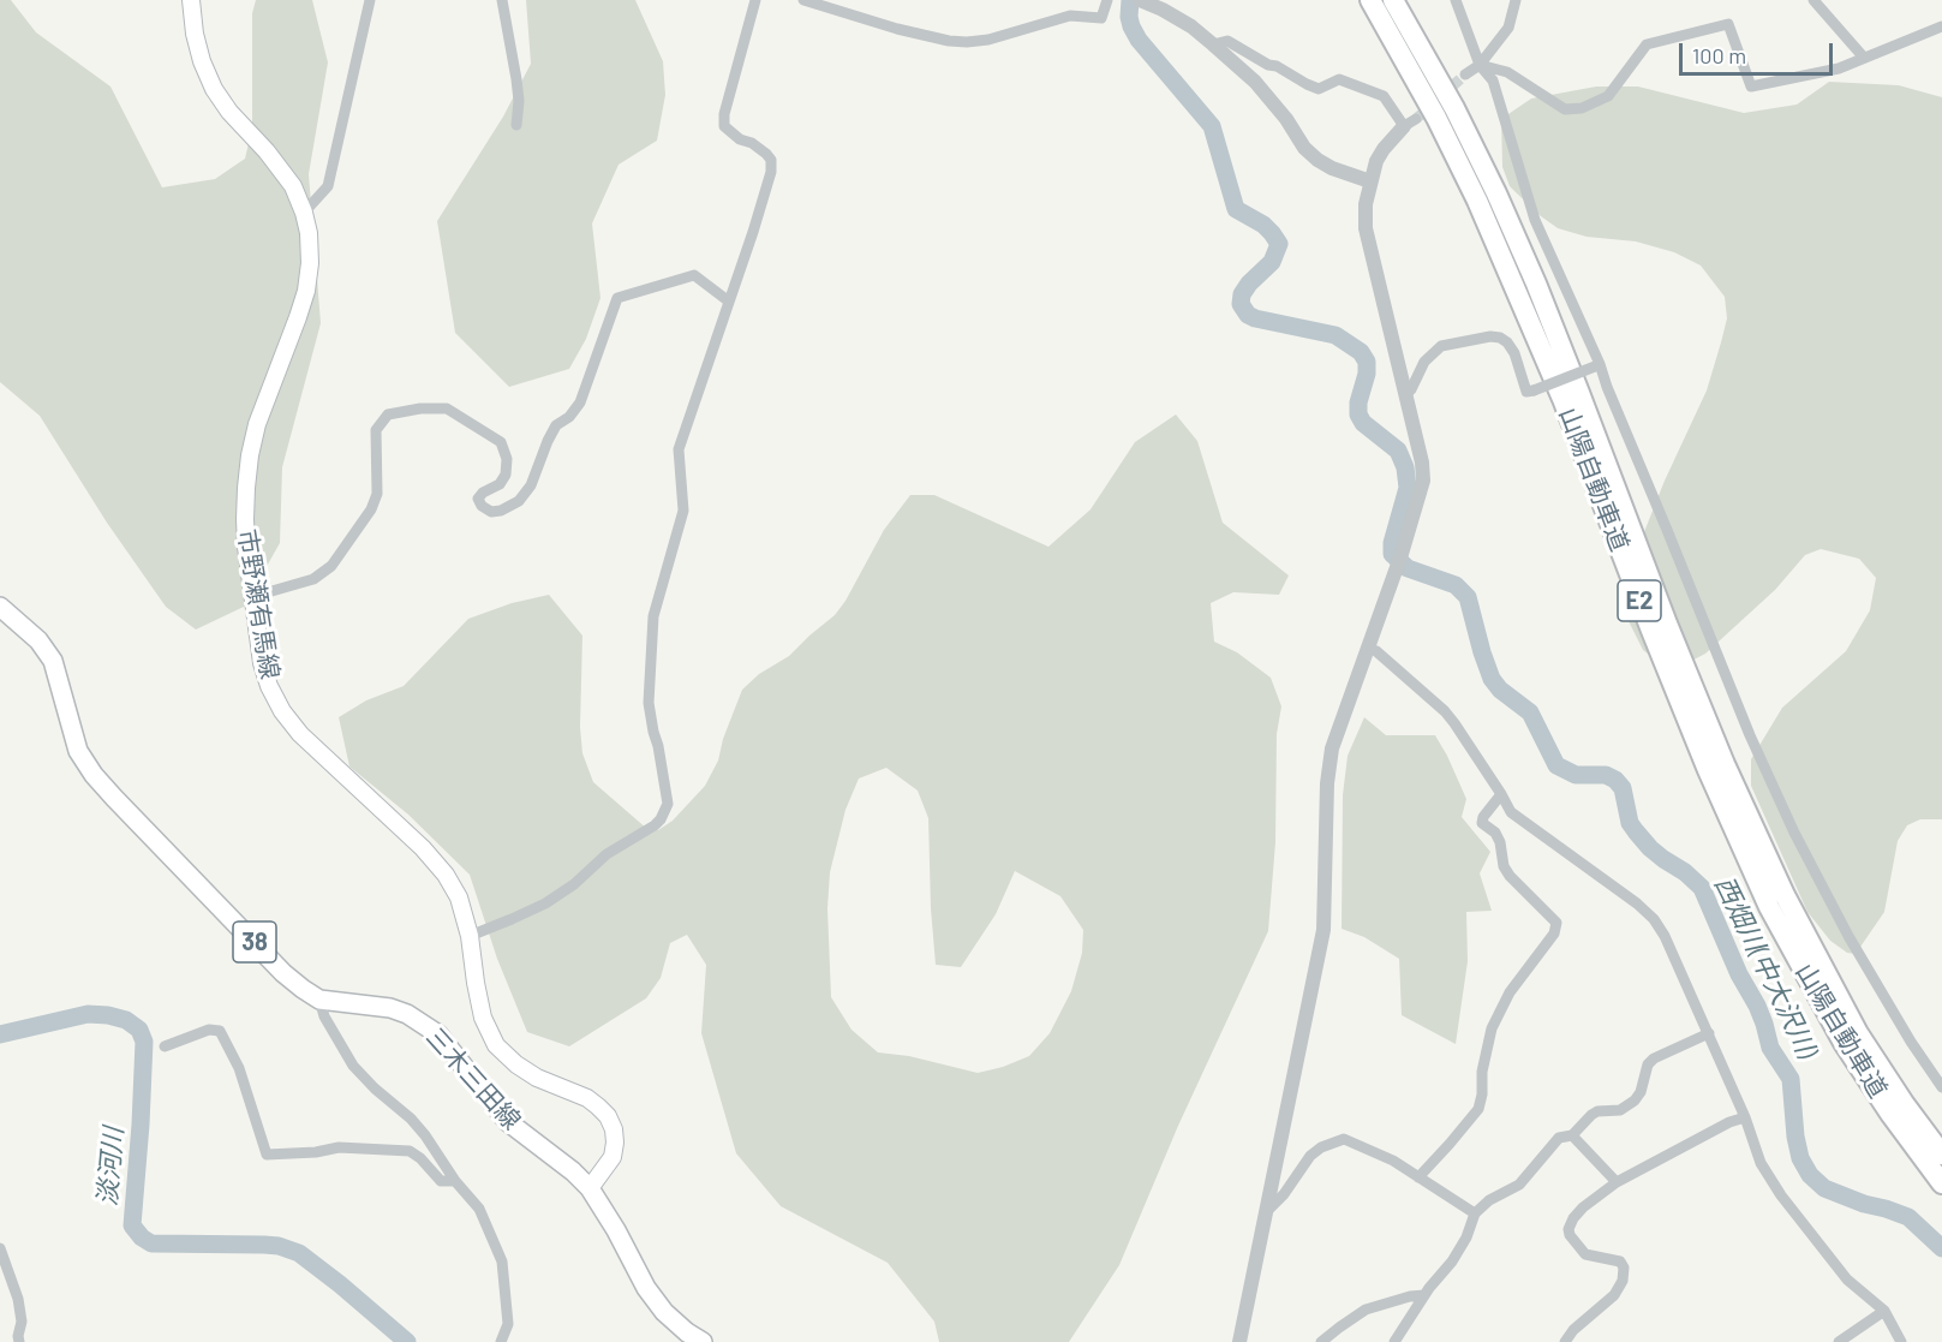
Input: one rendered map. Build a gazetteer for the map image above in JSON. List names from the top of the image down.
{
  "streets": {
    "highway": ["山陽自動車道", "E2"],
    "main road": ["市野瀬有馬線", "38", "三木三田線"]
  },
  "crossings": [
    ["市野瀬有馬線", "三木三田線"]
  ],
  "water": ["西畑川(中大沢川)", "淡河川"],
  "scale_bar": "100 m"
}
